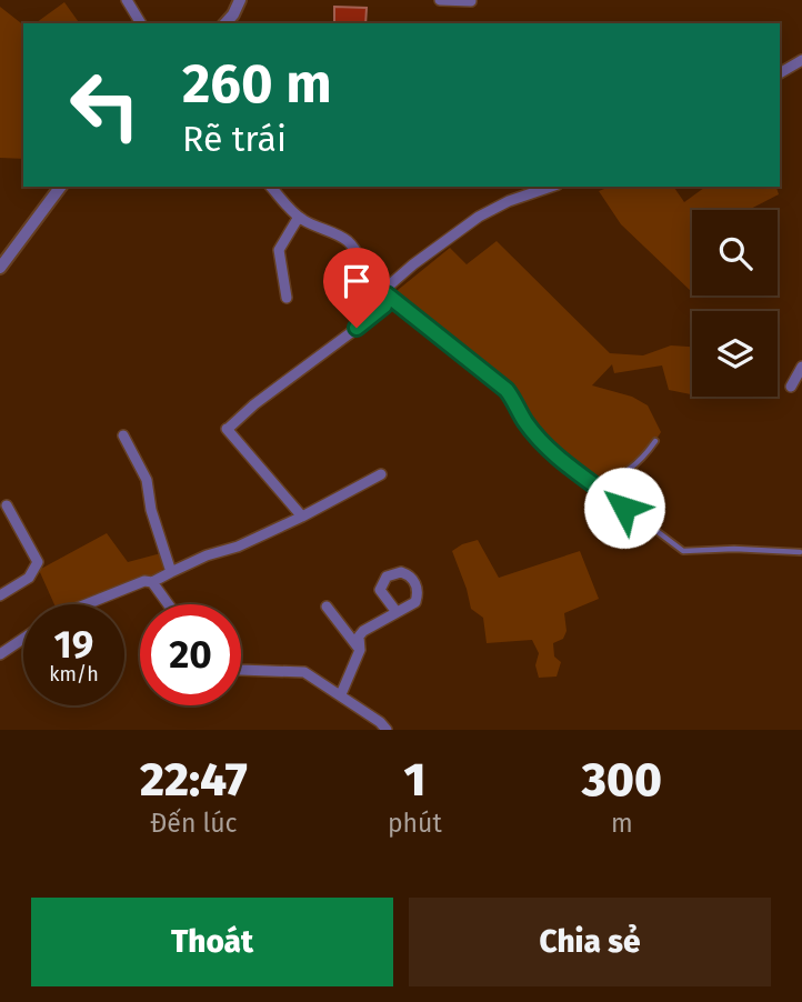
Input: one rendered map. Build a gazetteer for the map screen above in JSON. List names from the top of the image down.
{
  "page": {
    "turn": ["260 m", "Rẽ trái"],
    "speed": "19 km/h",
    "limit": "20",
    "eta": [
      "22:47",
      "Đến lúc",
      "1",
      "phút",
      "300",
      "m"
    ],
    "buttons": ["Thoát", "Chia sẻ"]
  }
}
